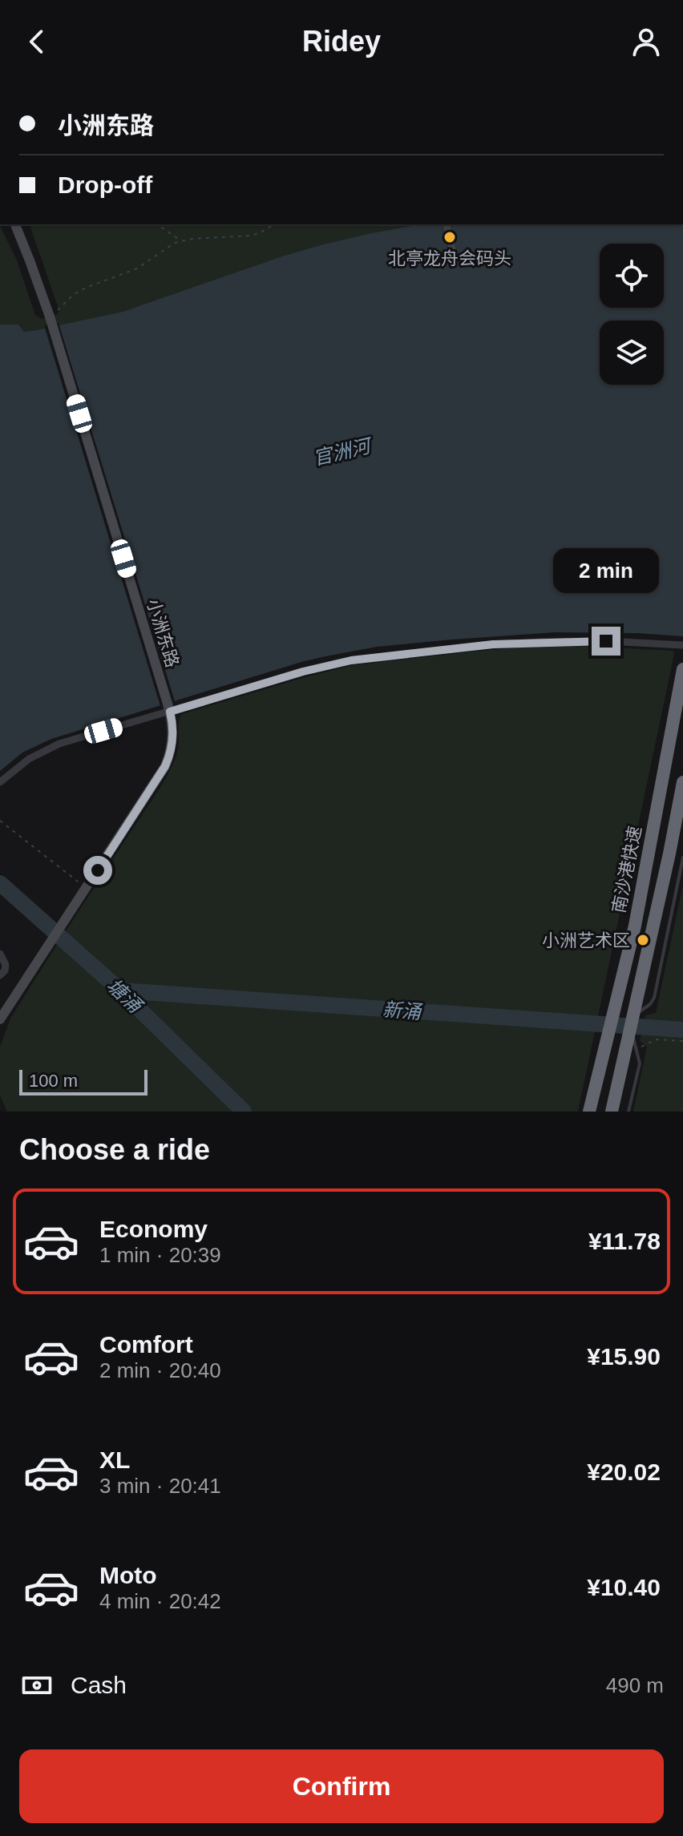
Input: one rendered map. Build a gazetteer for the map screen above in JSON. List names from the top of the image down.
{
  "streets": {
    "highway": ["南沙港快速"],
    "main road": ["小洲东路"]
  },
  "water": ["官洲河", "塘涌", "新涌"],
  "places": ["北亭龙舟会码头", "小洲艺术区"],
  "scale_bar": "100 m",
  "page": {
    "header": "Ridey",
    "banner": ["小洲东路", "Drop-off"],
    "bubble": "2 min",
    "scale": "100 m",
    "heading": "Choose a ride",
    "list": [
      {
        "name": "Economy",
        "note": "1 min · 20:39",
        "value": "¥11.78"
      },
      {
        "name": "Comfort",
        "note": "2 min · 20:40",
        "value": "¥15.90"
      },
      {
        "name": "XL",
        "note": "3 min · 20:41",
        "value": "¥20.02"
      },
      {
        "name": "Moto",
        "note": "4 min · 20:42",
        "value": "¥10.40"
      }
    ],
    "pay": ["Cash", "490 m"],
    "buttons": "Confirm"
  }
}
